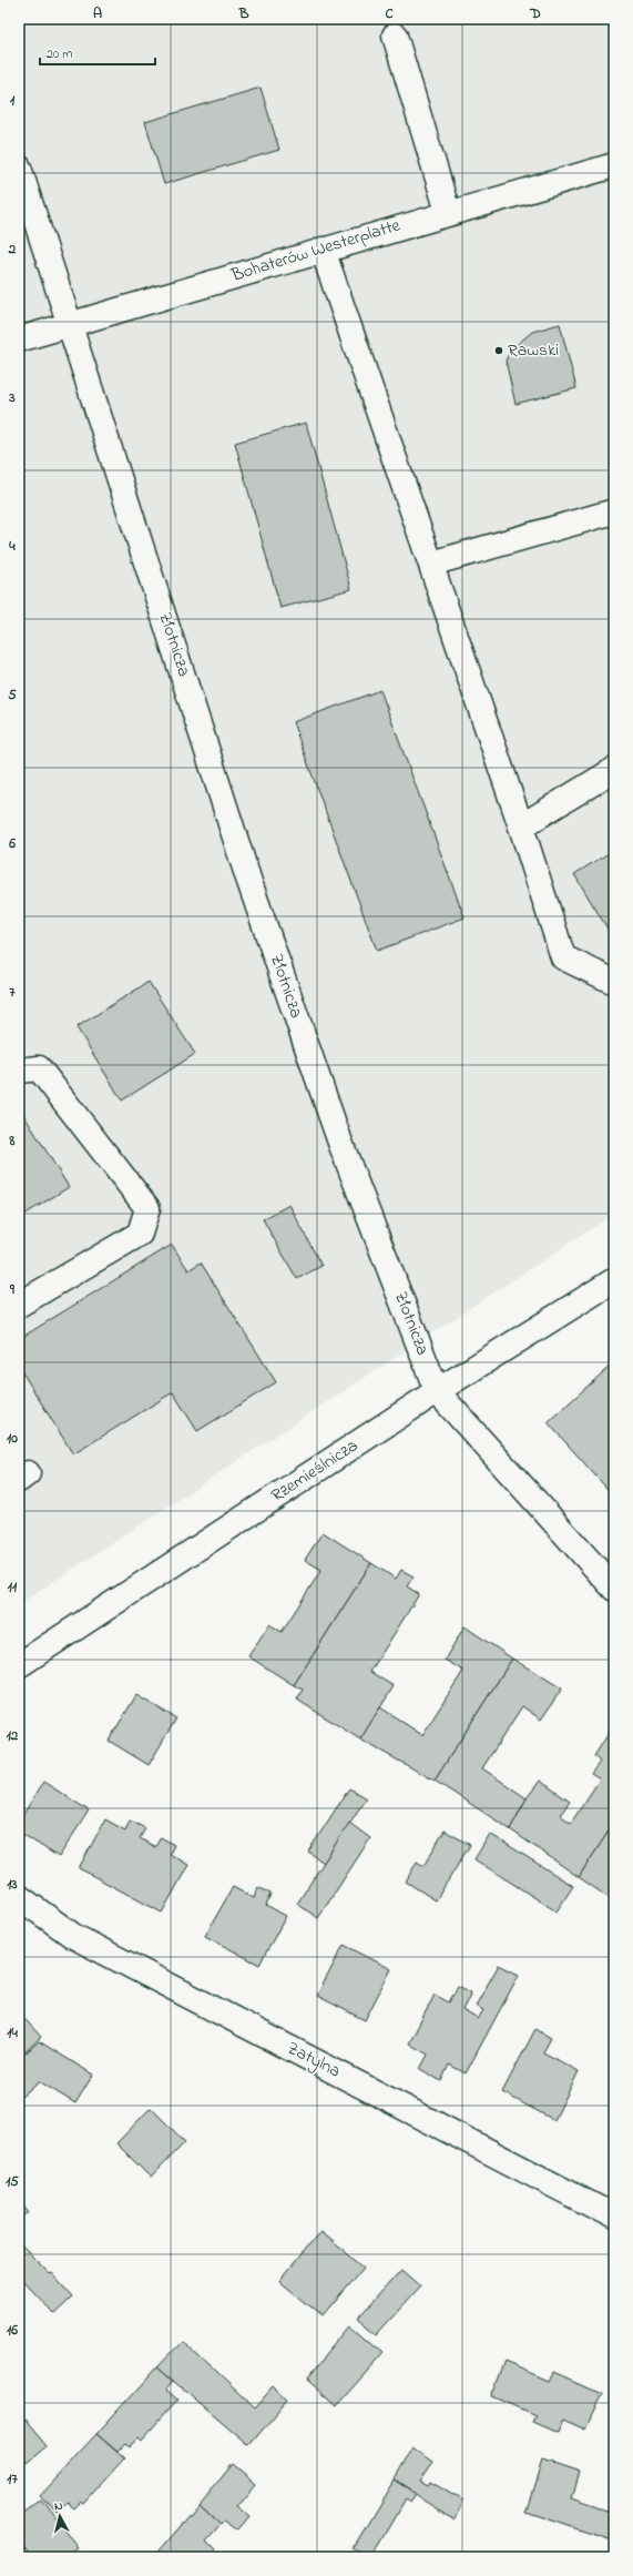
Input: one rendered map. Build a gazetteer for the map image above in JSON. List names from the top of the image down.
{
  "streets": {
    "street": [
      "Bohaterów Westerplatte",
      "Złotnicza",
      "Rzemieślnicza",
      "Zatylna"
    ]
  },
  "crossings": [
    ["Bohaterów Westerplatte", "Złotnicza"],
    ["Złotnicza", "Rzemieślnicza"]
  ],
  "places": ["Rawski"],
  "scale_bar": "20 m",
  "north": "top",
  "grid": {
    "columns": [
      "A",
      "B",
      "C",
      "D"
    ],
    "rows": [
      "1",
      "2",
      "3",
      "4",
      "5",
      "6",
      "7",
      "8",
      "9",
      "10",
      "11",
      "12",
      "13",
      "14",
      "15",
      "16",
      "17"
    ]
  }
}
